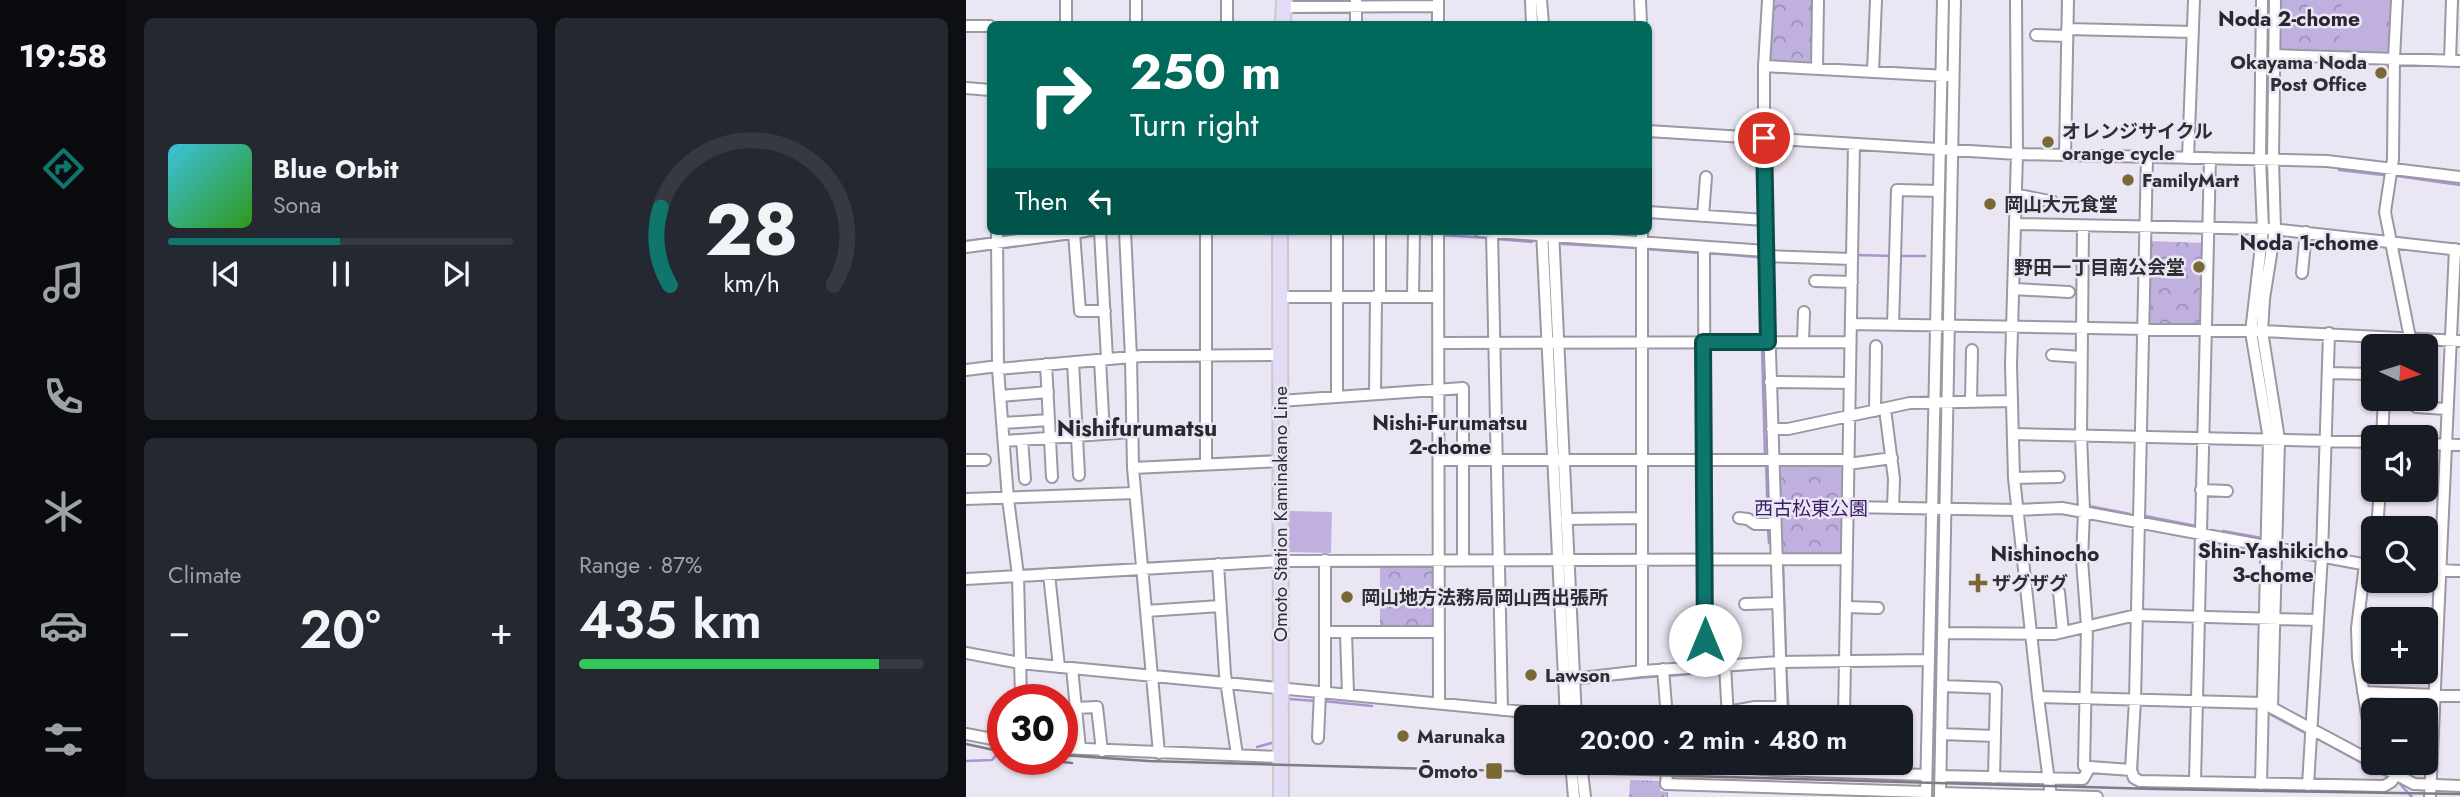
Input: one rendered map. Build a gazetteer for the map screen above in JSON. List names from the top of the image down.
{
  "streets": {
    "main road": ["Omoto Station Kaminakano Line"]
  },
  "districts": [
    "Noda 2-chome",
    "Noda 1-chome",
    "Nishi-Furumatsu 2-chome",
    "Nishifurumatsu",
    "Shin-Yashikicho 3-chome",
    "Nishinocho"
  ],
  "parks": ["西古松東公園"],
  "places": {
    "other": [
      "Okayama Noda Post Office",
      "オレンジサイクル orange cycle",
      "FamilyMart",
      "岡山大元食堂",
      "野田一丁目南公会堂",
      "岡山地方法務局岡山西出張所",
      "Lawson",
      "Marunaka"
    ],
    "health": ["ザグザグ"],
    "transit": ["Ōmoto"]
  },
  "north": "right",
  "page": {
    "tabs": "19:58",
    "turn": ["250 m", "Turn right"],
    "song": ["Blue Orbit", "Sona"],
    "then": "Then",
    "map_buttons": ["+", "−"],
    "tile": [
      "Climate",
      ["Range · 87%", "435 km"]
    ],
    "heat": ["−", "20°", "+"],
    "limit": "30",
    "trip": "20:00 · 2 min · 480 m",
    "gauge": ["28", "km/h"]
  }
}
